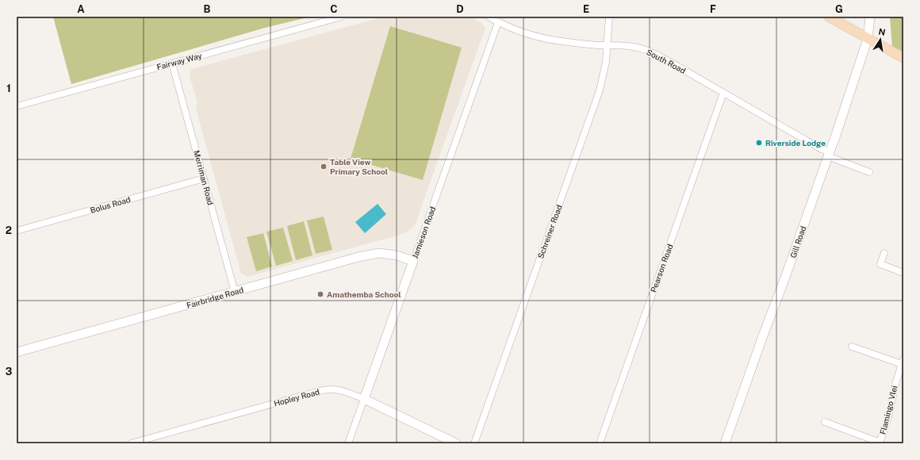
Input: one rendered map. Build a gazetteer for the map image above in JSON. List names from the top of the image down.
{
  "streets": {
    "street": [
      "Fairway Way",
      "South Road",
      "Merriman Road",
      "Bolus Road",
      "Schreiner Road",
      "Jamieson Road",
      "Gill Road",
      "Pearson Road",
      "Fairbridge Road",
      "Hopley Road",
      "Flamingo Vlei"
    ]
  },
  "crossings": [
    ["Fairway Way", "Merriman Road"],
    ["South Road", "Schreiner Road"],
    ["South Road", "Jamieson Road"],
    ["South Road", "Gill Road"],
    ["South Road", "Pearson Road"],
    ["Merriman Road", "Bolus Road"],
    ["Merriman Road", "Fairbridge Road"],
    ["Jamieson Road", "Fairbridge Road"],
    ["Jamieson Road", "Hopley Road"]
  ],
  "places": ["Riverside Lodge", "Table View Primary School", "Amathemba School"],
  "north": "top",
  "grid": {
    "columns": [
      "A",
      "B",
      "C",
      "D",
      "E",
      "F",
      "G"
    ],
    "rows": ["1", "2", "3"]
  }
}
